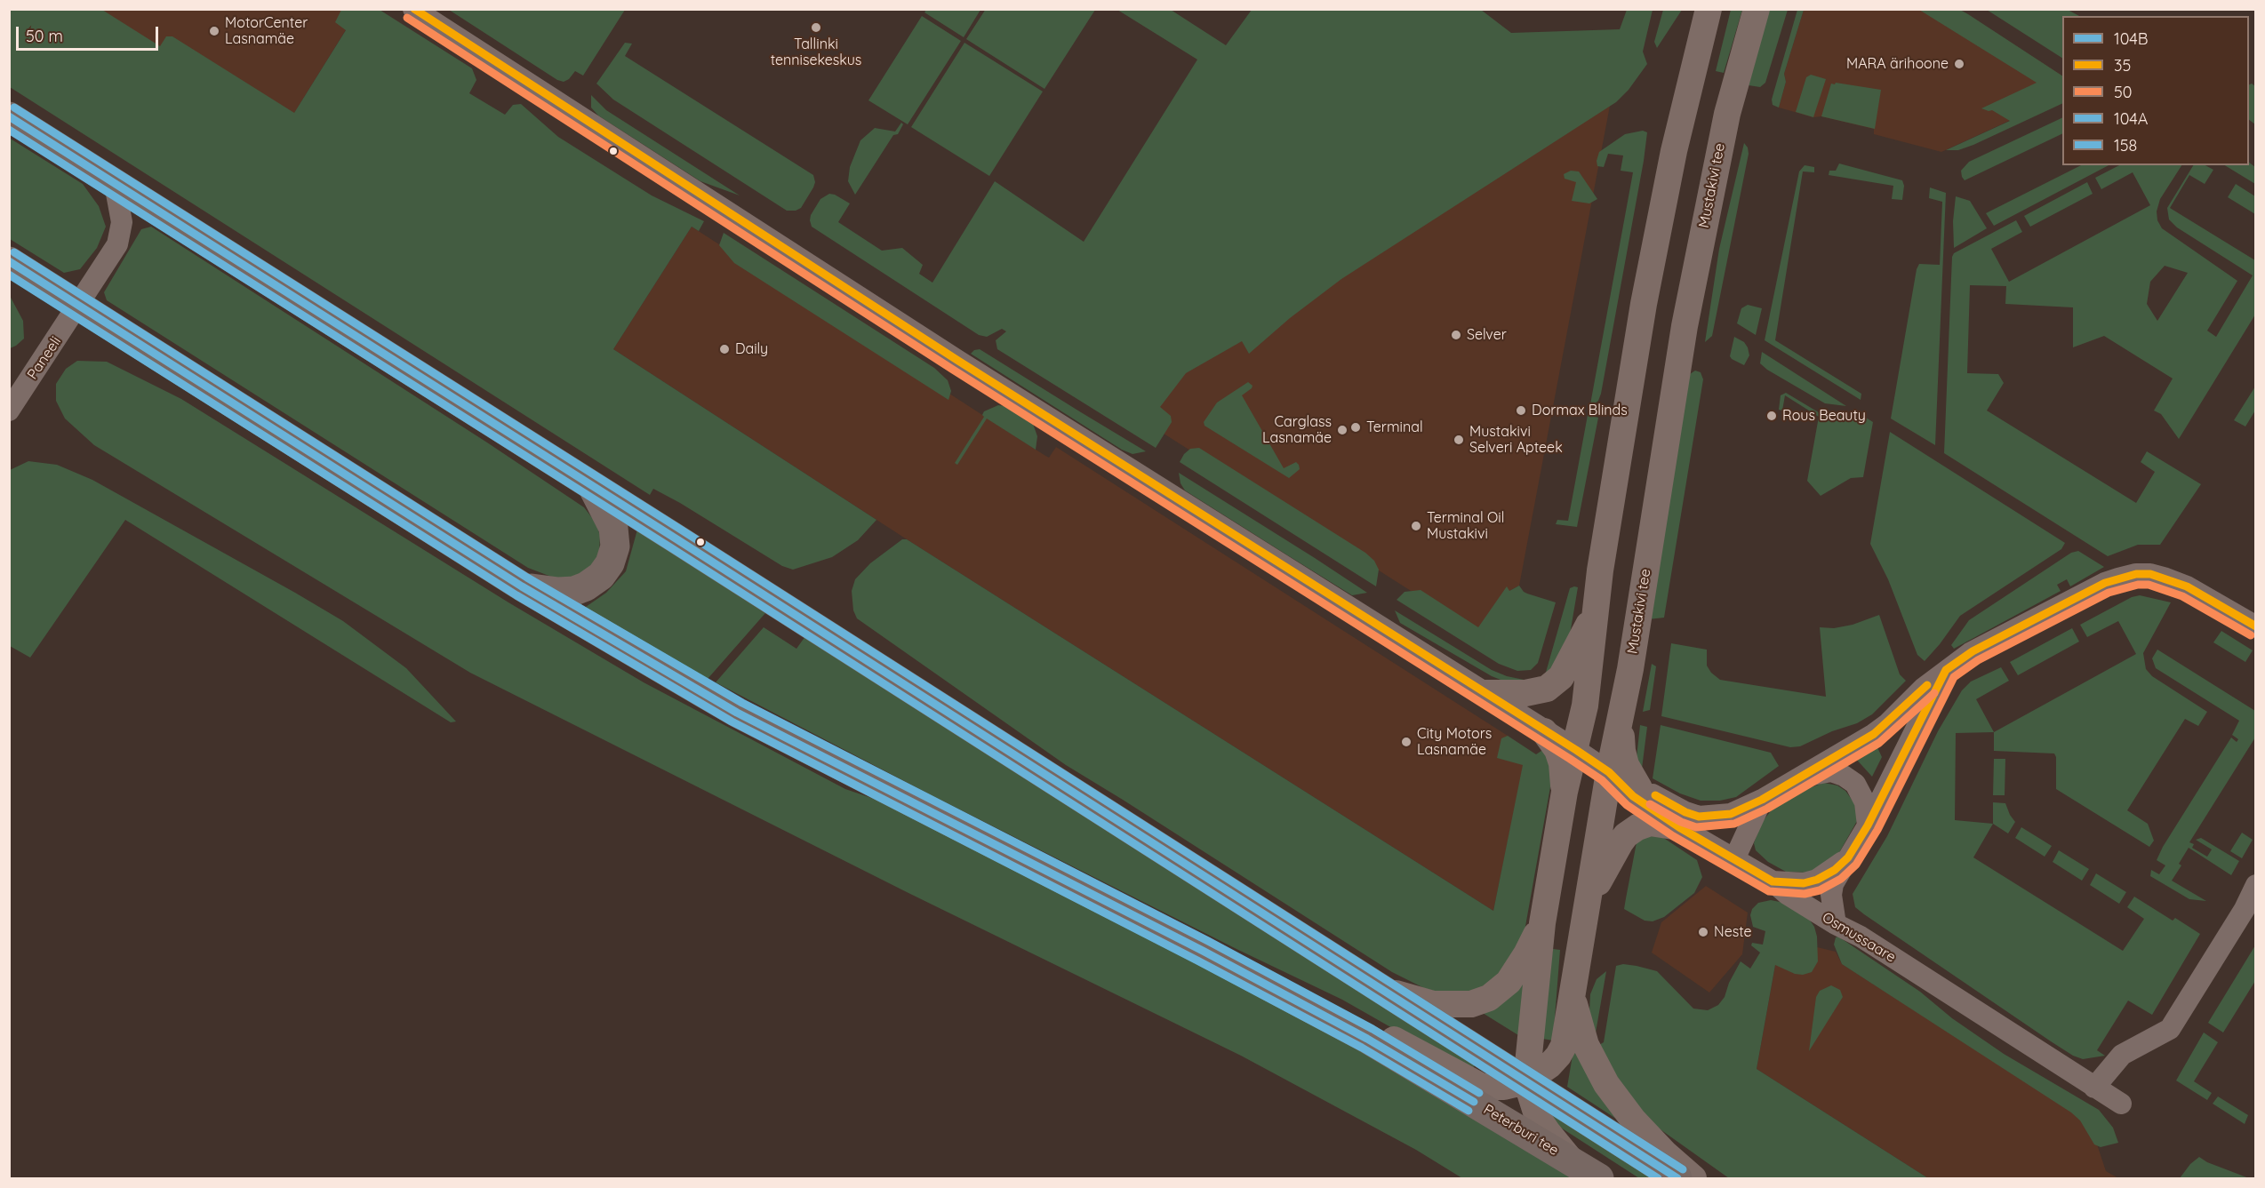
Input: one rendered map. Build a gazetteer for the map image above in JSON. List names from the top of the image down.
{
  "streets": {
    "highway": ["Peterburi tee"],
    "main road": ["Mustakivi tee"],
    "street": ["Paneeli", "Osmussaare"]
  },
  "crossings": [
    ["Mustakivi tee", "Osmussaare"],
    ["Paneeli", "Peterburi tee"]
  ],
  "places": [
    "Tallinki tennisekeskus",
    "MotorCenter Lasnamäe",
    "MARA ärihoone",
    "Selver",
    "Daily",
    "Dormax Blinds",
    "Rous Beauty",
    "Terminal",
    "Carglass Lasnamäe",
    "Mustakivi Selveri Apteek",
    "Terminal Oil Mustakivi",
    "City Motors Lasnamäe",
    "Neste"
  ],
  "lines": [
    "transit line 35",
    "transit line 50",
    "transit line 158",
    "transit line 104B",
    "transit line 104A"
  ],
  "legend": [
    "104B",
    "35",
    "50",
    "104A",
    "158"
  ],
  "scale_bar": "50 m"
}
